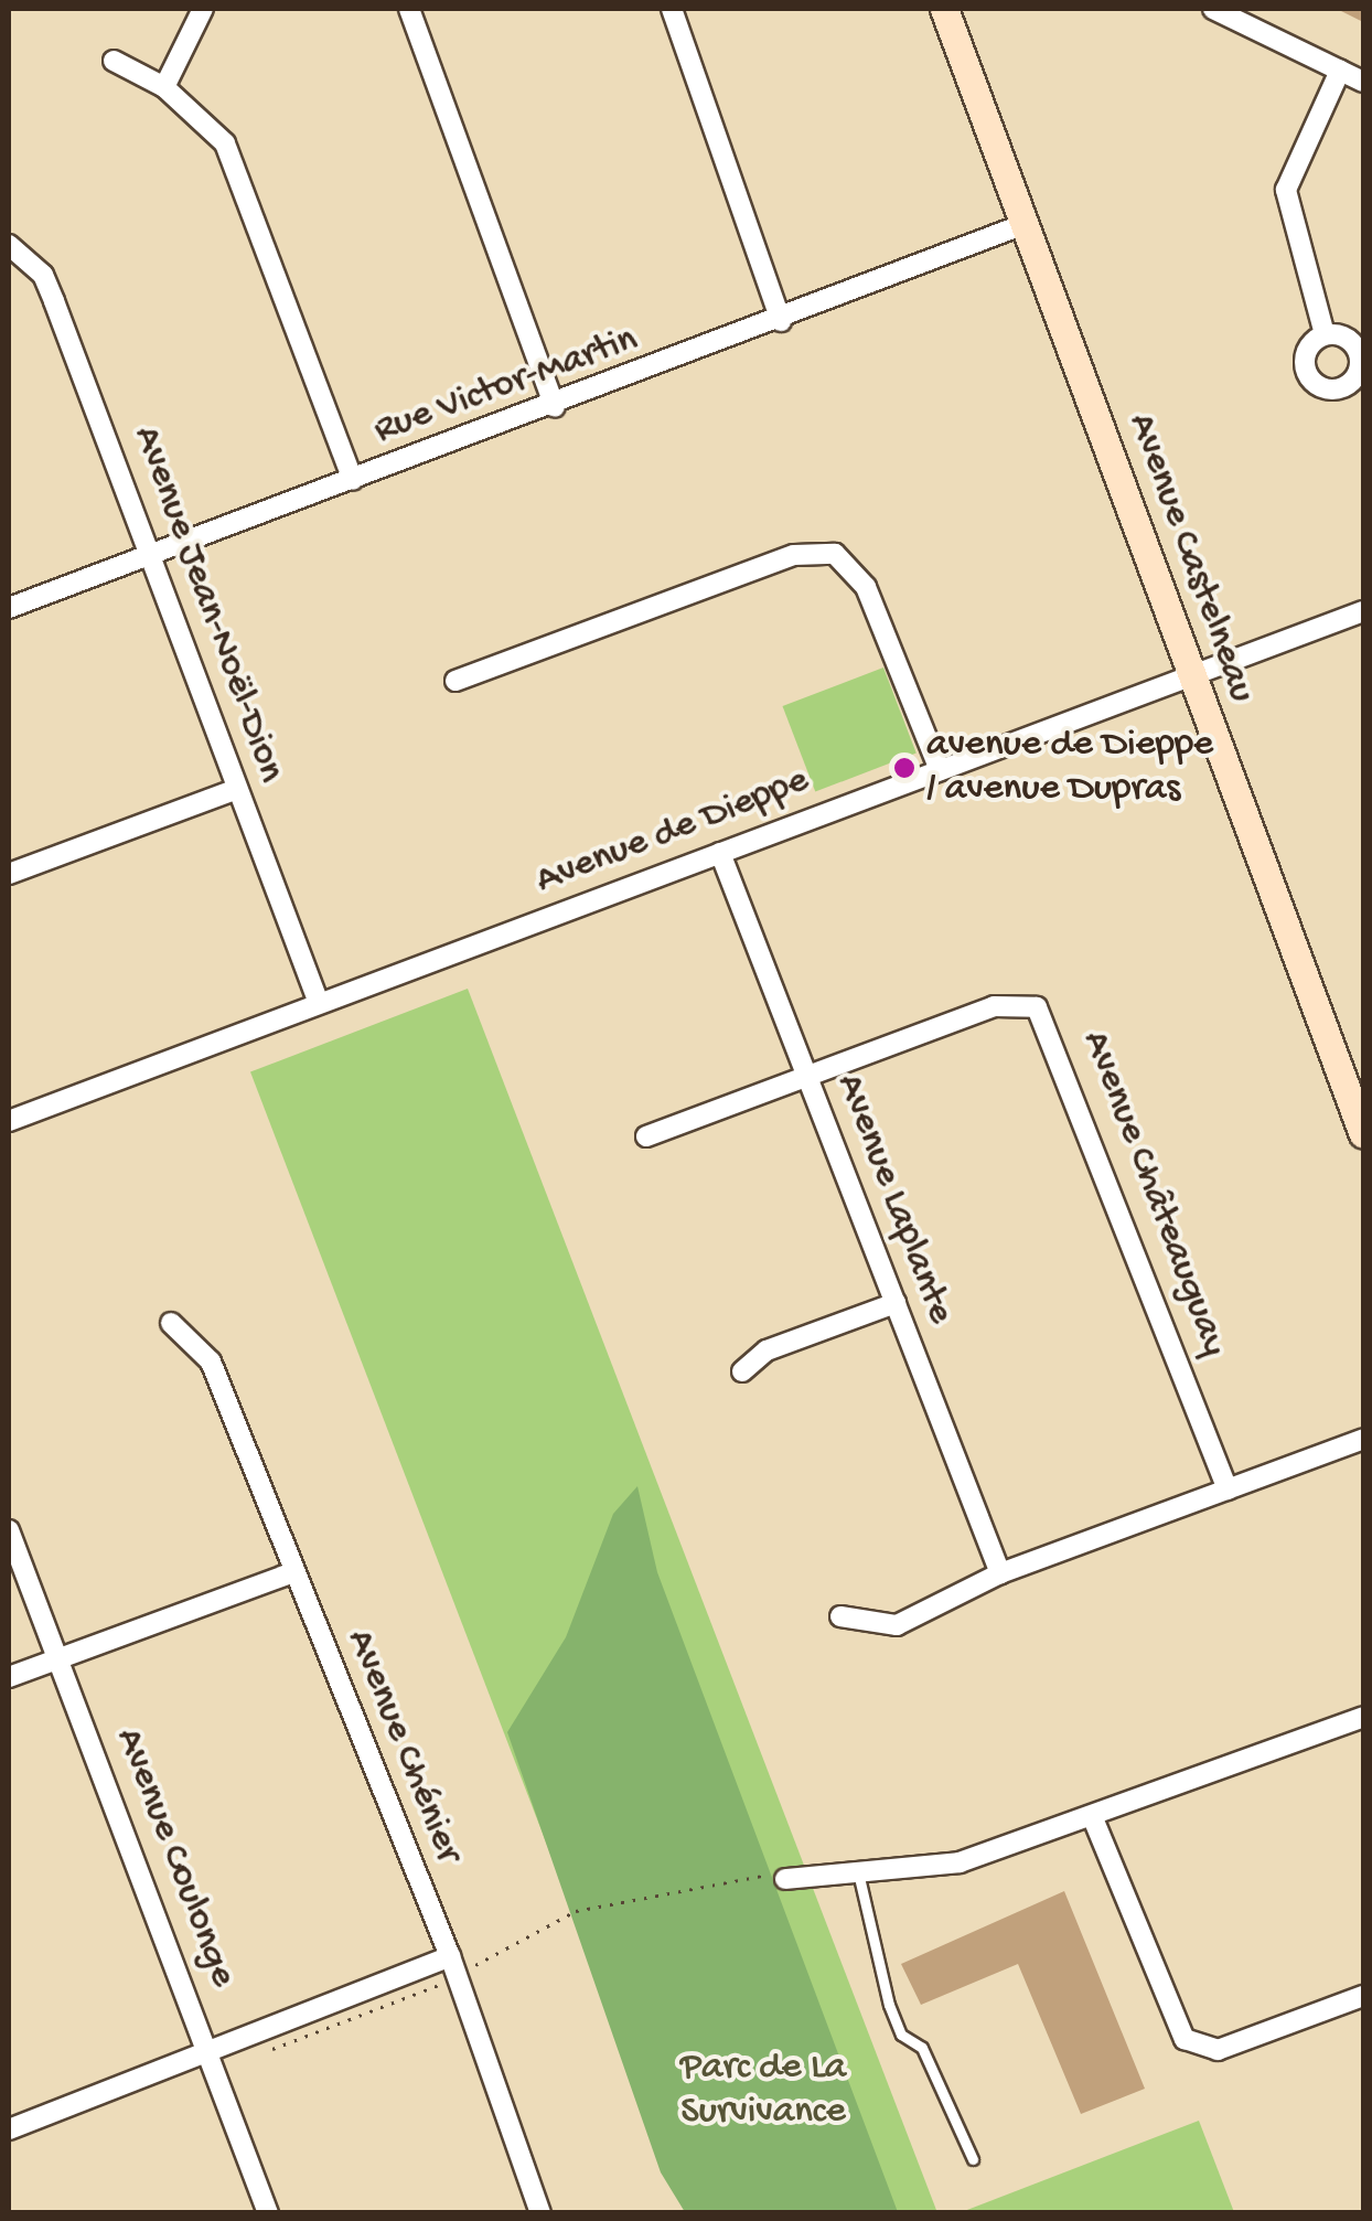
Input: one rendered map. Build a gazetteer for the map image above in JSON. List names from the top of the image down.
{
  "streets": {
    "street": [
      "Rue Victor-Martin",
      "Avenue Castelneau",
      "Avenue Jean-Noël-Dion",
      "Avenue de Dieppe",
      "Avenue Châteauguay",
      "Avenue Laplante",
      "Avenue Chénier",
      "Avenue Coulonge"
    ]
  },
  "crossings": [
    ["Rue Victor-Martin", "Avenue Castelneau"],
    ["Rue Victor-Martin", "Avenue Jean-Noël-Dion"],
    ["Avenue Castelneau", "Avenue de Dieppe"],
    ["Avenue Jean-Noël-Dion", "Avenue de Dieppe"],
    ["Avenue de Dieppe", "Avenue Laplante"],
    ["Avenue Châteauguay", "Avenue Laplante"]
  ],
  "parks": ["Parc de La Survivance"],
  "places": ["avenue de Dieppe / avenue Dupras"]
}
